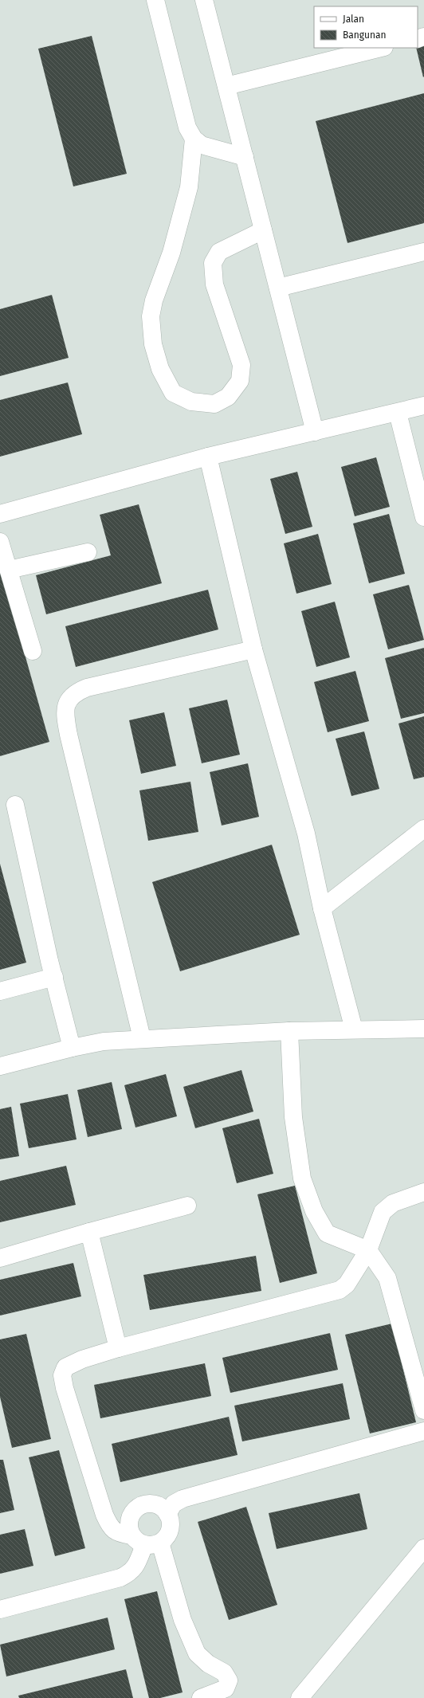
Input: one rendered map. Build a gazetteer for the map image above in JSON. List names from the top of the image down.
{
  "legend": ["Jalan", "Bangunan"]
}
